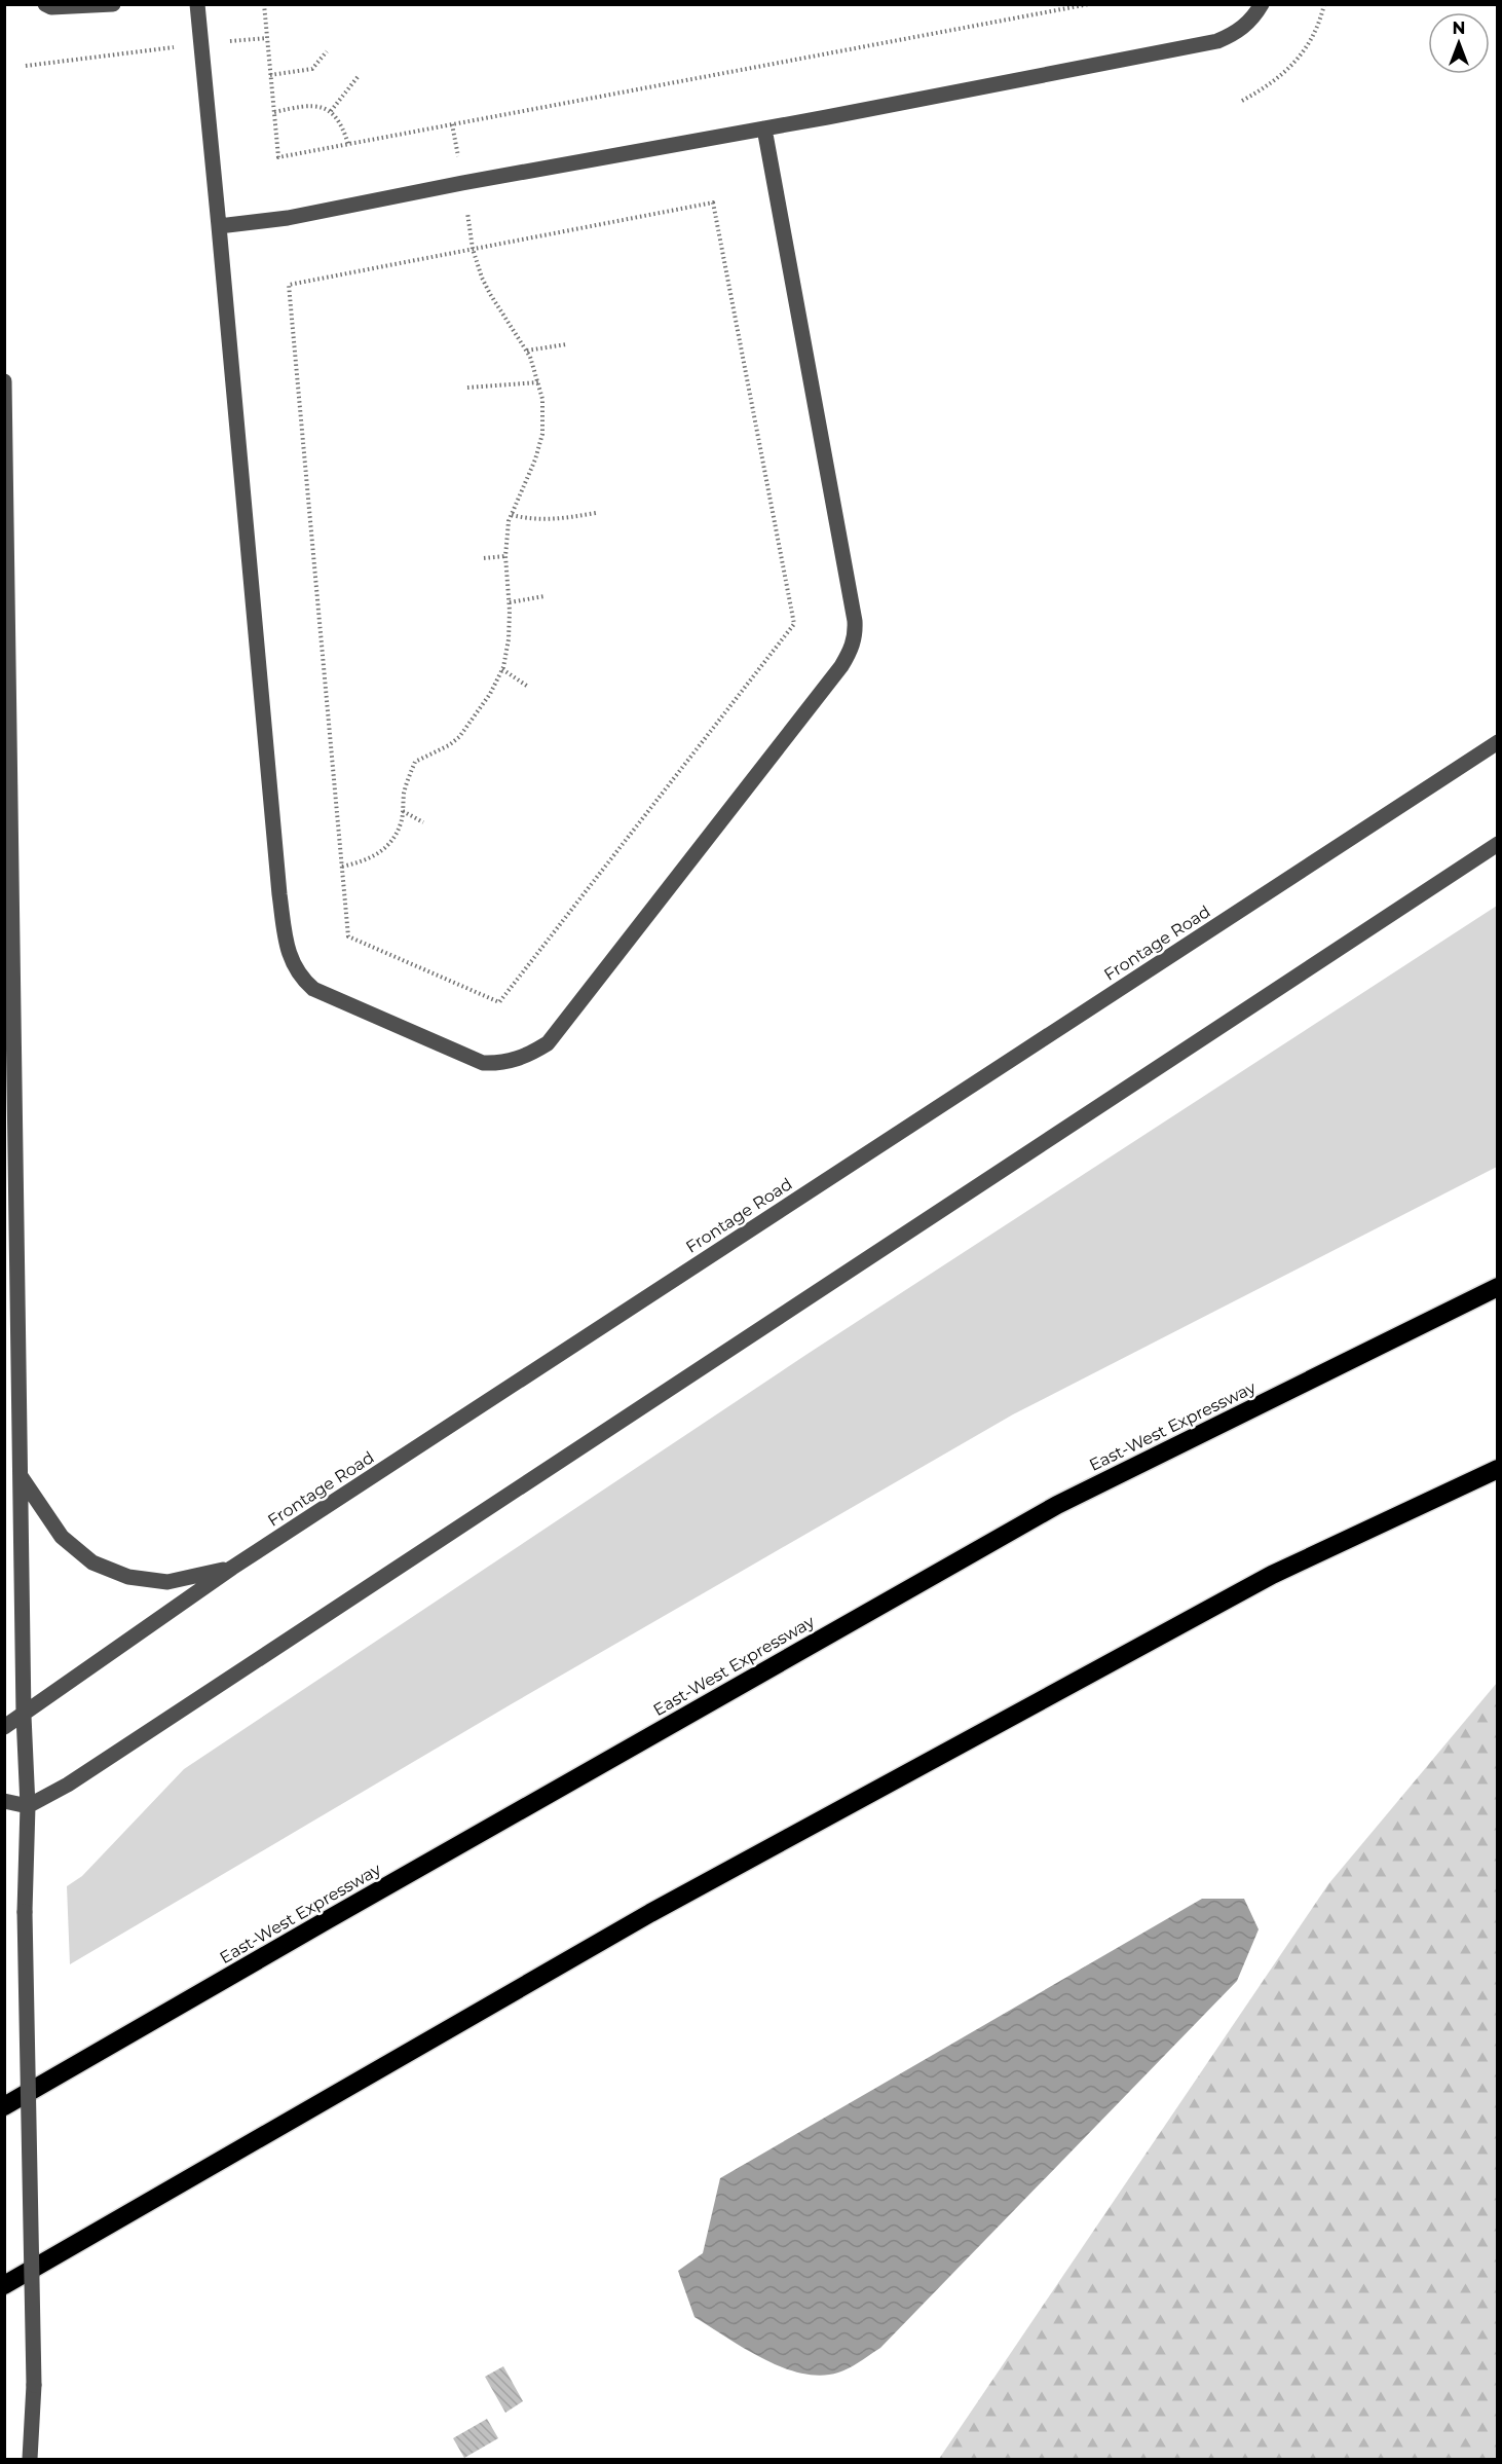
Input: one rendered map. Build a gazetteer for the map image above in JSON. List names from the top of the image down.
{
  "streets": {
    "highway": ["East-West Expressway"],
    "street": ["Frontage Road"]
  },
  "north": "top"
}
